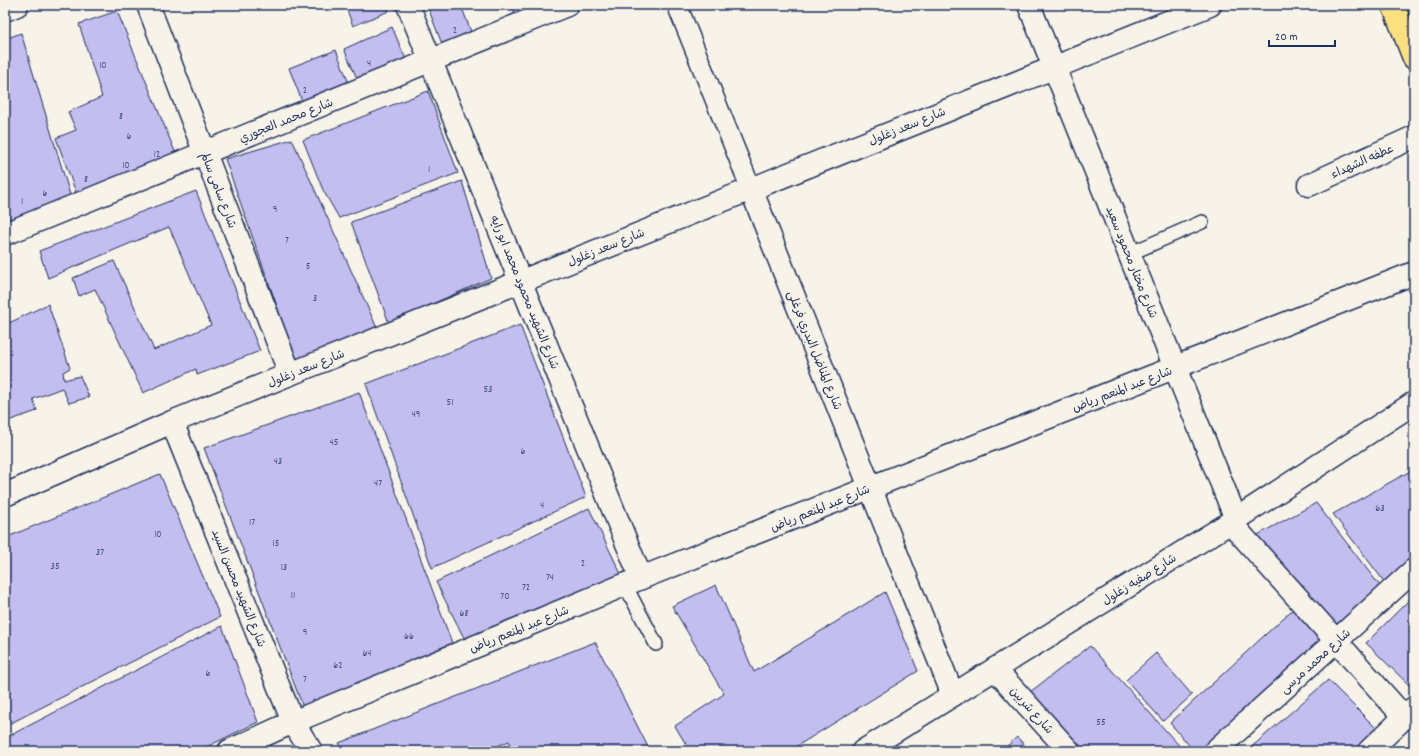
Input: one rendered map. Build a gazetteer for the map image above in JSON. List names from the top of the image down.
{
  "streets": {
    "street": [
      "شارع محمد العجوري",
      "شارع سعد زغلول",
      "عطفه الشهداء",
      "شارع سامى سالم",
      "شارع مختار محمود سعيد",
      "شارع الشهيد محمود محمد ابو رايه",
      "شارع المناضل البدري فرغلى",
      "شارع عبد المنعم رياض",
      "شارع صفيه زغلول",
      "شارع الشهيد محسن السيد",
      "شارع محمد مرسى",
      "شارع شربين"
    ]
  },
  "crossings": [
    ["شارع محمد العجوري", "شارع سامى سالم"],
    ["شارع محمد العجوري", "شارع الشهيد محمود محمد ابو رايه"],
    ["شارع سعد زغلول", "شارع سامى سالم"],
    ["شارع سعد زغلول", "شارع مختار محمود سعيد"],
    ["شارع سعد زغلول", "شارع الشهيد محمود محمد ابو رايه"],
    ["شارع سعد زغلول", "شارع المناضل البدري فرغلى"],
    ["شارع سعد زغلول", "شارع الشهيد محسن السيد"],
    ["شارع مختار محمود سعيد", "شارع عبد المنعم رياض"],
    ["شارع مختار محمود سعيد", "شارع صفيه زغلول"],
    ["شارع مختار محمود سعيد", "شارع محمد مرسى"],
    ["شارع الشهيد محمود محمد ابو رايه", "شارع عبد المنعم رياض"],
    ["شارع المناضل البدري فرغلى", "شارع عبد المنعم رياض"],
    ["شارع المناضل البدري فرغلى", "شارع صفيه زغلول"],
    ["شارع عبد المنعم رياض", "شارع الشهيد محسن السيد"],
    ["شارع صفيه زغلول", "شارع شربين"]
  ],
  "house_numbers": [
    "2",
    "4",
    "10",
    "2",
    "8",
    "6",
    "12",
    "10",
    "1",
    "8",
    "6",
    "1",
    "9",
    "7",
    "5",
    "3",
    "53",
    "51",
    "49",
    "45",
    "6",
    "43",
    "47",
    "4",
    "63",
    "17",
    "10",
    "15",
    "37",
    "2",
    "35",
    "13",
    "74",
    "72",
    "11",
    "70",
    "68",
    "9",
    "66",
    "64",
    "62",
    "6",
    "7",
    "55"
  ],
  "scale_bar": "20 m"
}
